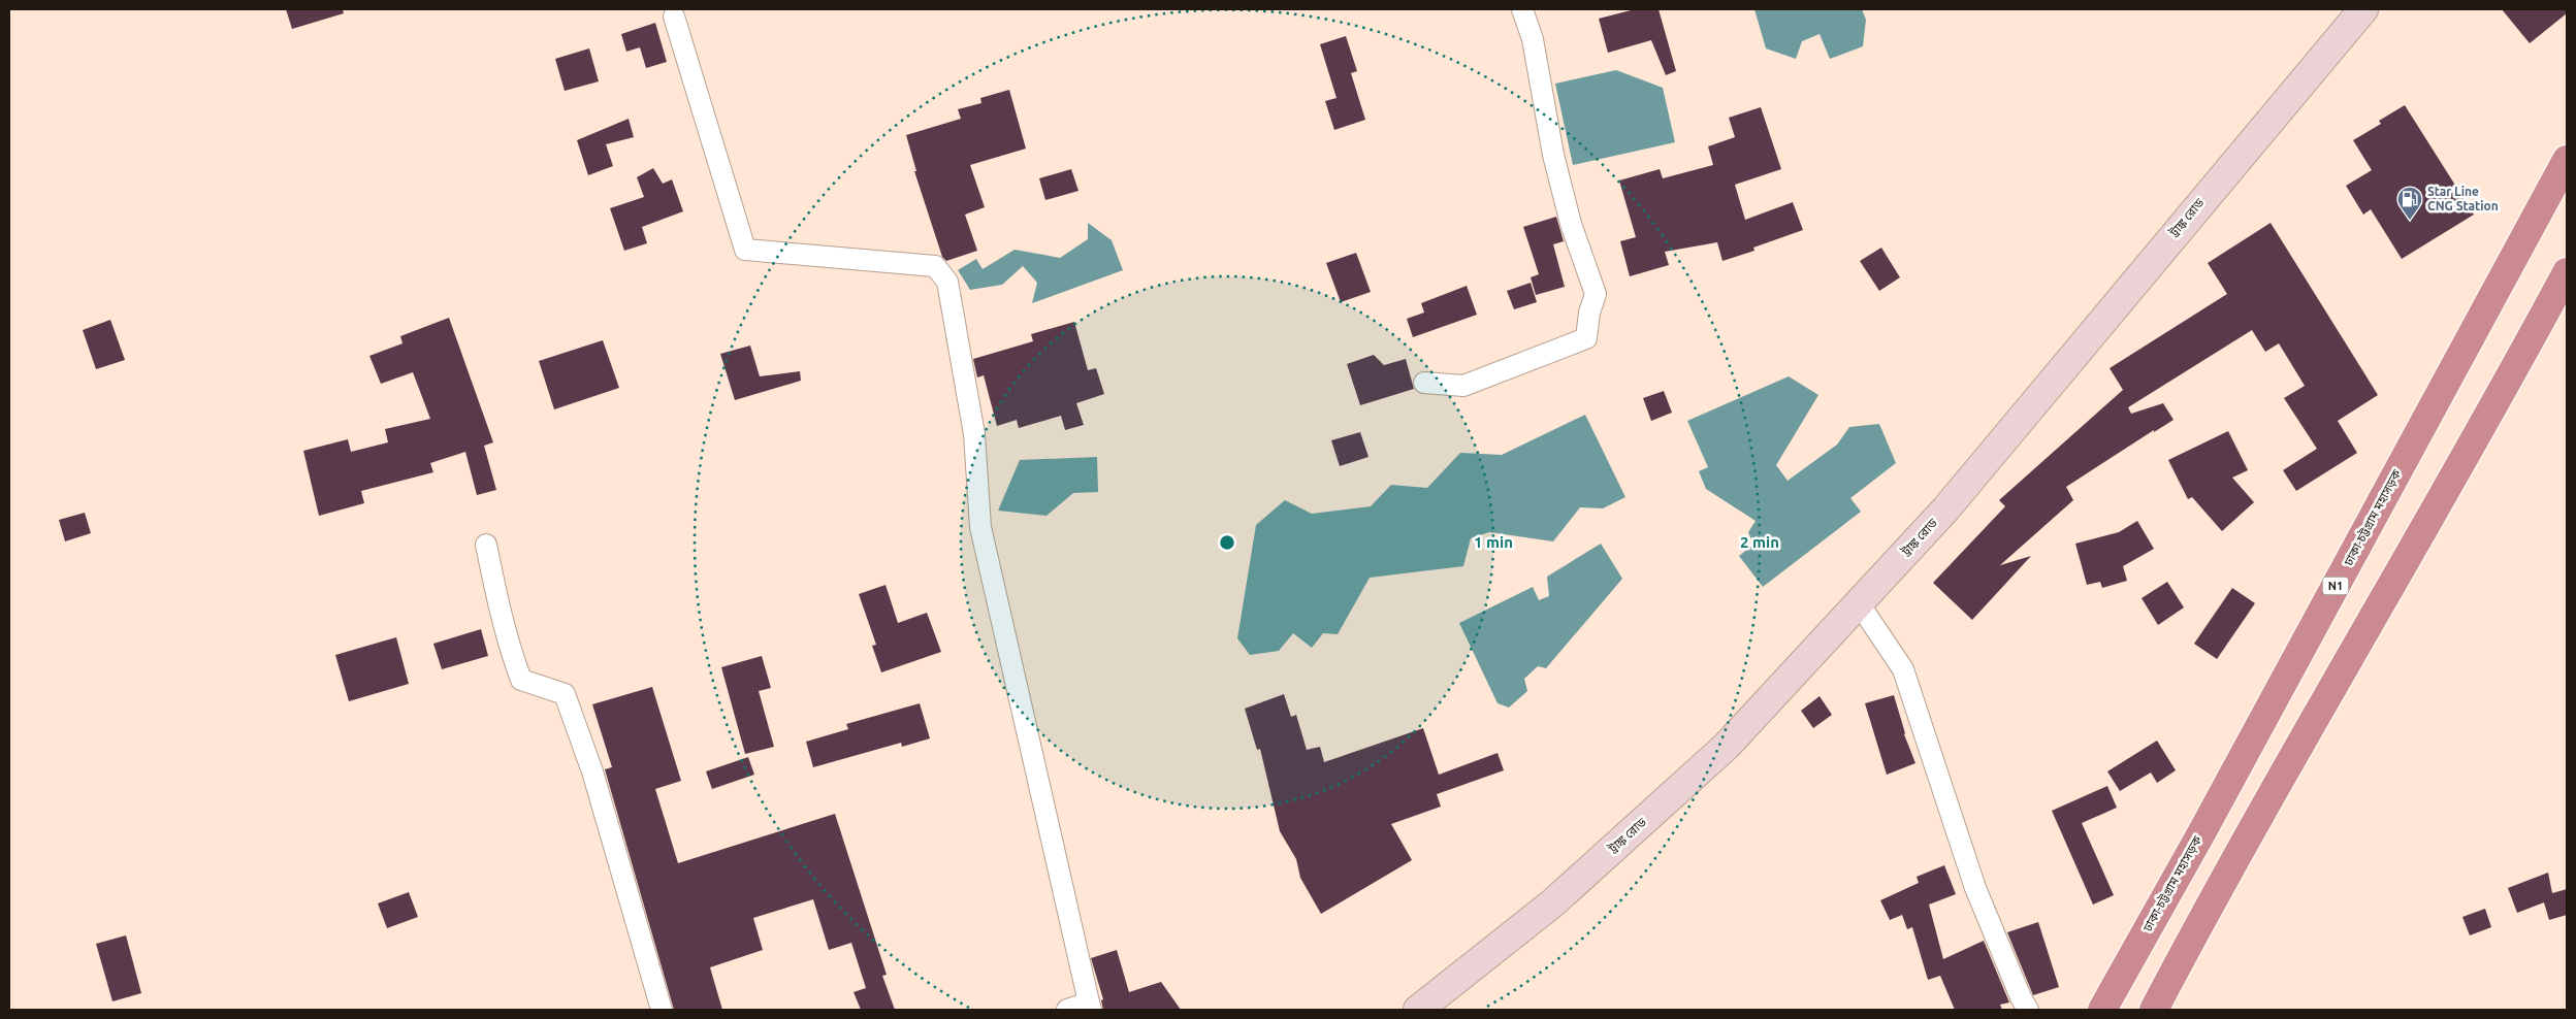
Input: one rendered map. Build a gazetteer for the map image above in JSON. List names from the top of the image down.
{
  "streets": {
    "highway": ["ঢাকা-চট্টগ্রাম মহাসড়ক", "N1"],
    "main road": ["ট্রাঙ্ক রোড"]
  },
  "places": {
    "fuel station": ["Star Line CNG Station"]
  },
  "rings": ["1 min", "2 min"]
}
